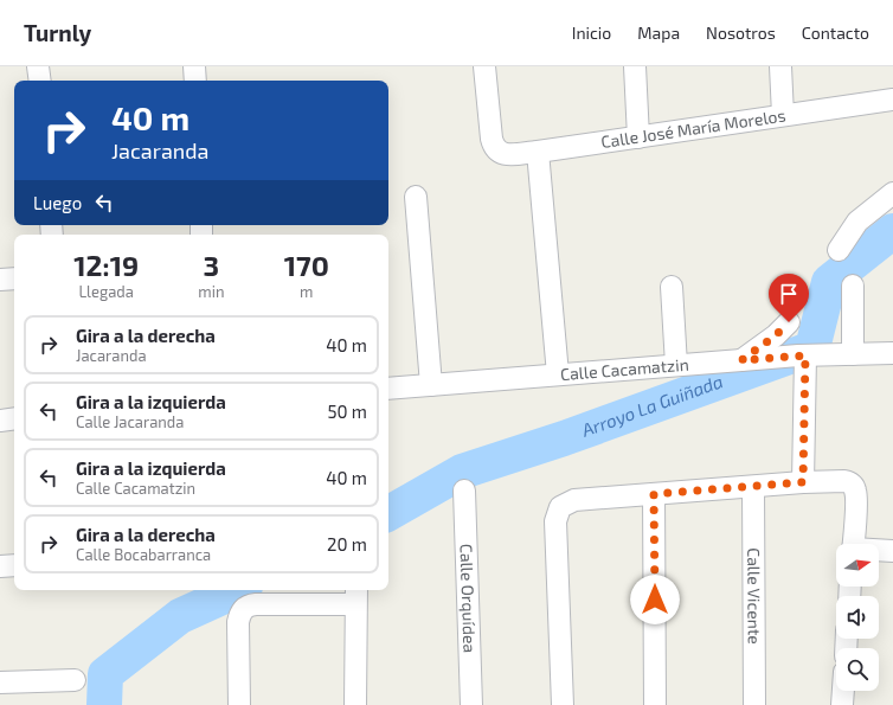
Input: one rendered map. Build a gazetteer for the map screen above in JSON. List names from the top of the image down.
{
  "streets": {
    "street": [
      "Calle José María Morelos",
      "Calle Cacamatzin",
      "Calle Vicente",
      "Calle Orquídea"
    ]
  },
  "water": ["Arroyo La Guiñada"],
  "north": "right",
  "page": {
    "header": "Turnly",
    "nav": [
      "Inicio",
      "Mapa",
      "Nosotros",
      "Contacto"
    ],
    "turn": ["40 m", "Jacaranda"],
    "then": "Luego",
    "eta": [
      "12:19",
      "Llegada",
      "3",
      "min",
      "170",
      "m"
    ],
    "list": [
      {
        "name": "Gira a la derecha",
        "note": "Jacaranda",
        "value": "40 m"
      },
      {
        "name": "Gira a la izquierda",
        "note": "Calle Jacaranda",
        "value": "50 m"
      },
      {
        "name": "Gira a la izquierda",
        "note": "Calle Cacamatzin",
        "value": "40 m"
      },
      {
        "name": "Gira a la derecha",
        "note": "Calle Bocabarranca",
        "value": "20 m"
      }
    ]
  }
}
